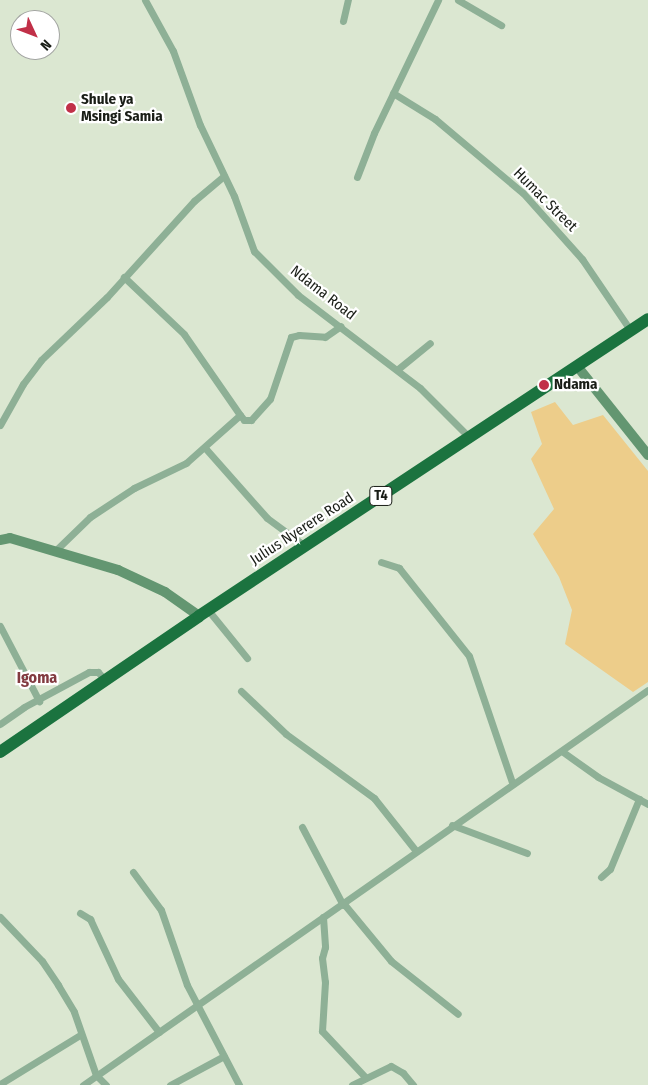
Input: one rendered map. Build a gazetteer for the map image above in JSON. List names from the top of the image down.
{
  "streets": {
    "highway": ["T4", "Julius Nyerere Road"],
    "street": ["Humac Street", "Ndama Road"]
  },
  "crossings": [
    ["Humac Street", "Julius Nyerere Road"],
    ["Ndama Road", "Julius Nyerere Road"]
  ],
  "districts": ["Igoma"],
  "places": ["Shule ya Msingi Samia", "Ndama"],
  "north": "bottom right"
}
